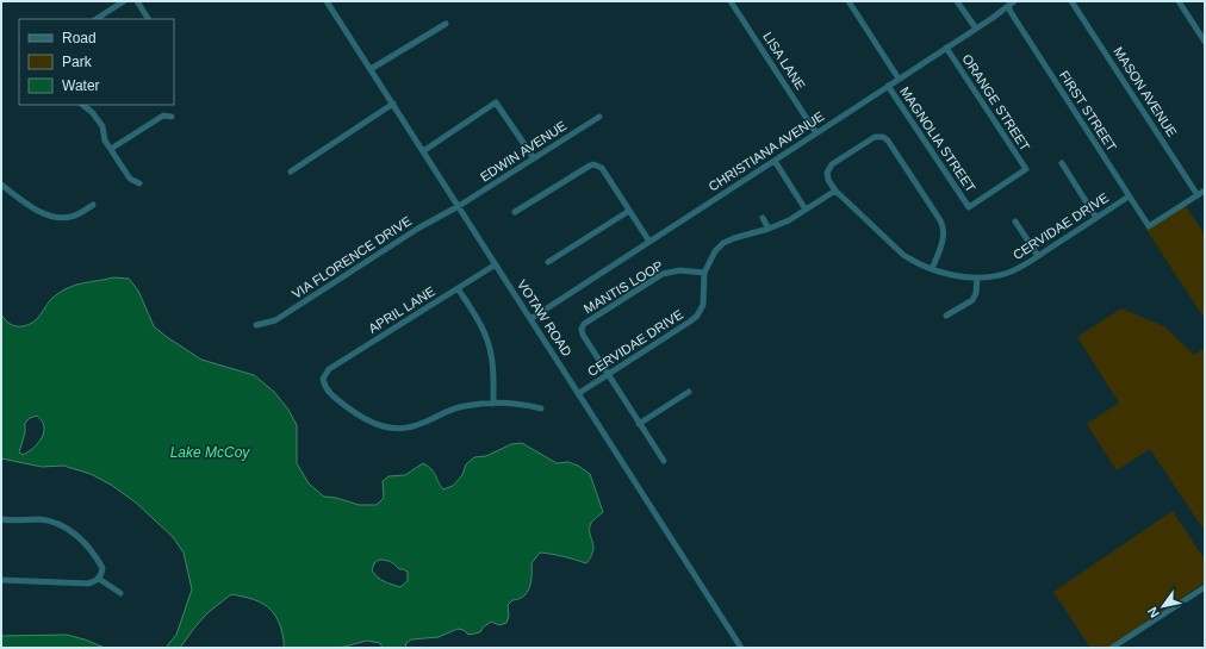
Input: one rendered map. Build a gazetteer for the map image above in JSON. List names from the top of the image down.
{
  "streets": {
    "street": [
      "LISA LANE",
      "MASON AVENUE",
      "ORANGE STREET",
      "FIRST STREET",
      "MAGNOLIA STREET",
      "EDWIN AVENUE",
      "CHRISTIANA AVENUE",
      "CERVIDAE DRIVE",
      "VIA FLORENCE DRIVE",
      "MANTIS LOOP",
      "APRIL LANE",
      "VOTAW ROAD"
    ]
  },
  "crossings": [
    ["LISA LANE", "CHRISTIANA AVENUE"],
    ["MASON AVENUE", "FIRST STREET"],
    ["ORANGE STREET", "MAGNOLIA STREET"],
    ["ORANGE STREET", "CHRISTIANA AVENUE"],
    ["FIRST STREET", "CHRISTIANA AVENUE"],
    ["FIRST STREET", "CERVIDAE DRIVE"],
    ["MAGNOLIA STREET", "CHRISTIANA AVENUE"],
    ["EDWIN AVENUE", "VIA FLORENCE DRIVE"],
    ["EDWIN AVENUE", "VOTAW ROAD"],
    ["CHRISTIANA AVENUE", "VOTAW ROAD"],
    ["CERVIDAE DRIVE", "MANTIS LOOP"],
    ["CERVIDAE DRIVE", "VOTAW ROAD"],
    ["VIA FLORENCE DRIVE", "VOTAW ROAD"],
    ["APRIL LANE", "VOTAW ROAD"]
  ],
  "water": ["Lake McCoy"],
  "legend": ["Road", "Park", "Water"],
  "north": "bottom left"
}
